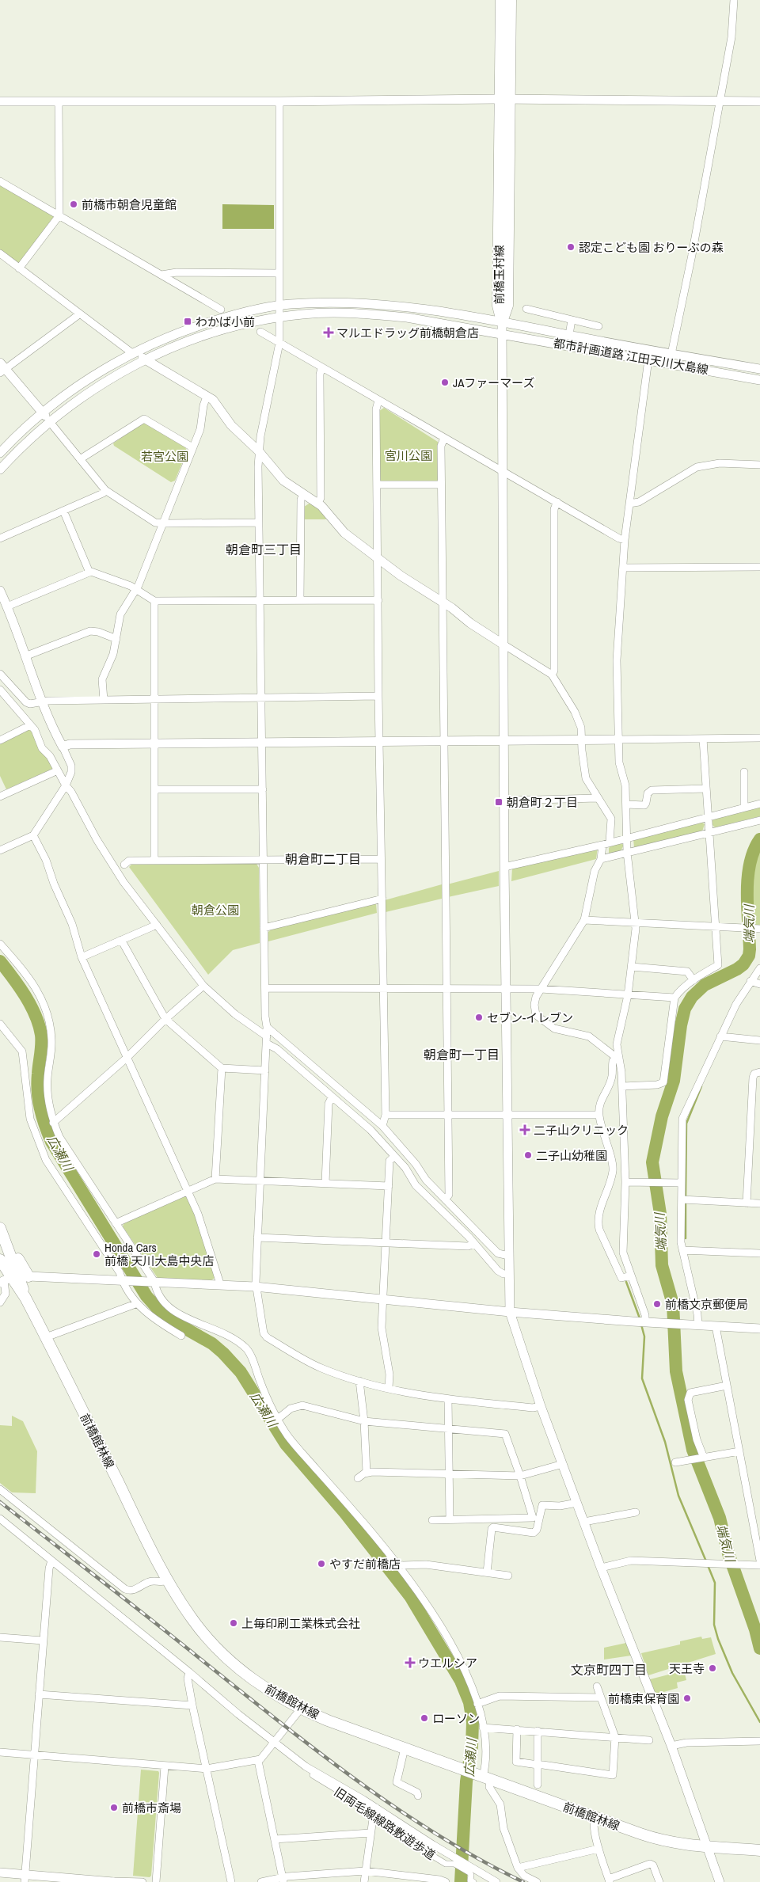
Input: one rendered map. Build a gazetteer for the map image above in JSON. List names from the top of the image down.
{
  "streets": {
    "main road": ["前橋玉村線", "前橋館林線"],
    "street": ["都市計画道路 江田天川大島線", "旧両毛線線路敷遊歩道"]
  },
  "crossings": [
    ["前橋玉村線", "都市計画道路 江田天川大島線"]
  ],
  "districts": [
    "朝倉町三丁目",
    "朝倉町二丁目",
    "朝倉町一丁目",
    "文京町四丁目"
  ],
  "water": ["端気川", "広瀬川"],
  "parks": ["宮川公園", "若宮公園", "朝倉公園"],
  "places": {
    "other": [
      "前橋市朝倉児童館",
      "認定こども園 おりーぶの森",
      "JAファーマーズ",
      "セブン-イレブン",
      "二子山幼稚園",
      "Honda Cars 前橋 天川大島中央店",
      "前橋文京郵便局",
      "やすだ前橋店",
      "上毎印刷工業株式会社",
      "天王寺",
      "前橋東保育園",
      "ローソン",
      "前橋市斎場"
    ],
    "transit": ["わかば小前", "朝倉町２丁目"],
    "health": ["マルエドラッグ前橋朝倉店", "二子山クリニック", "ウエルシア"]
  }
}
